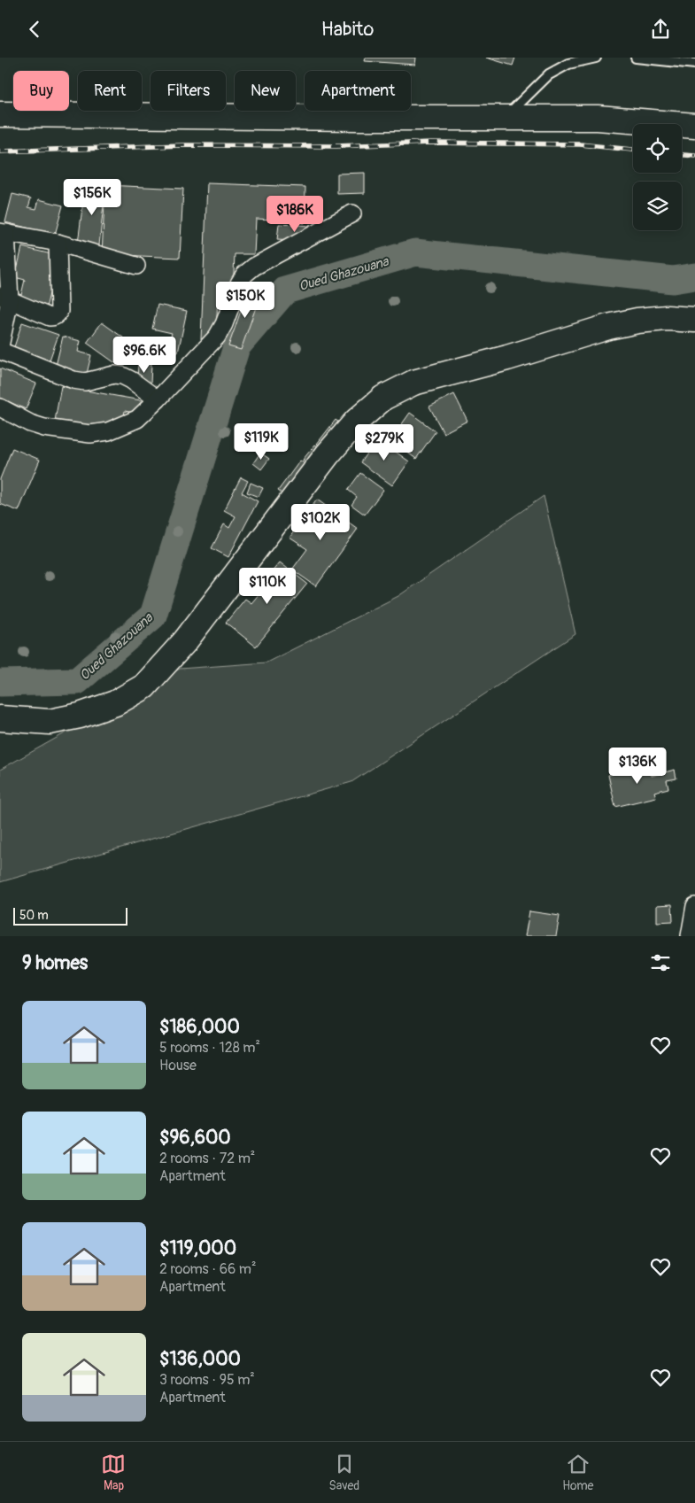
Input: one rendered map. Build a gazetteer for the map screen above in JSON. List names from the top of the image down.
{
  "water": ["Oued Ghazouana"],
  "scale_bar": "50 m",
  "page": {
    "header": "Habito",
    "chip": [
      "Buy",
      "Rent",
      "Filters",
      "New",
      "Apartment"
    ],
    "price": [
      "$156K",
      "$186K",
      "$150K",
      "$96.6K",
      "$119K",
      "$279K",
      "$102K",
      "$110K",
      "$136K"
    ],
    "scale": "50 m",
    "heading": "9 homes",
    "list": [
      {
        "name": "$186,000",
        "note": "5 rooms · 128 m² · House"
      },
      {
        "name": "$96,600",
        "note": "2 rooms · 72 m² · Apartment"
      },
      {
        "name": "$119,000",
        "note": "2 rooms · 66 m² · Apartment"
      },
      {
        "name": "$136,000",
        "note": "3 rooms · 95 m² · Apartment"
      }
    ],
    "tabs": ["Map", "Saved", "Home"]
  }
}
